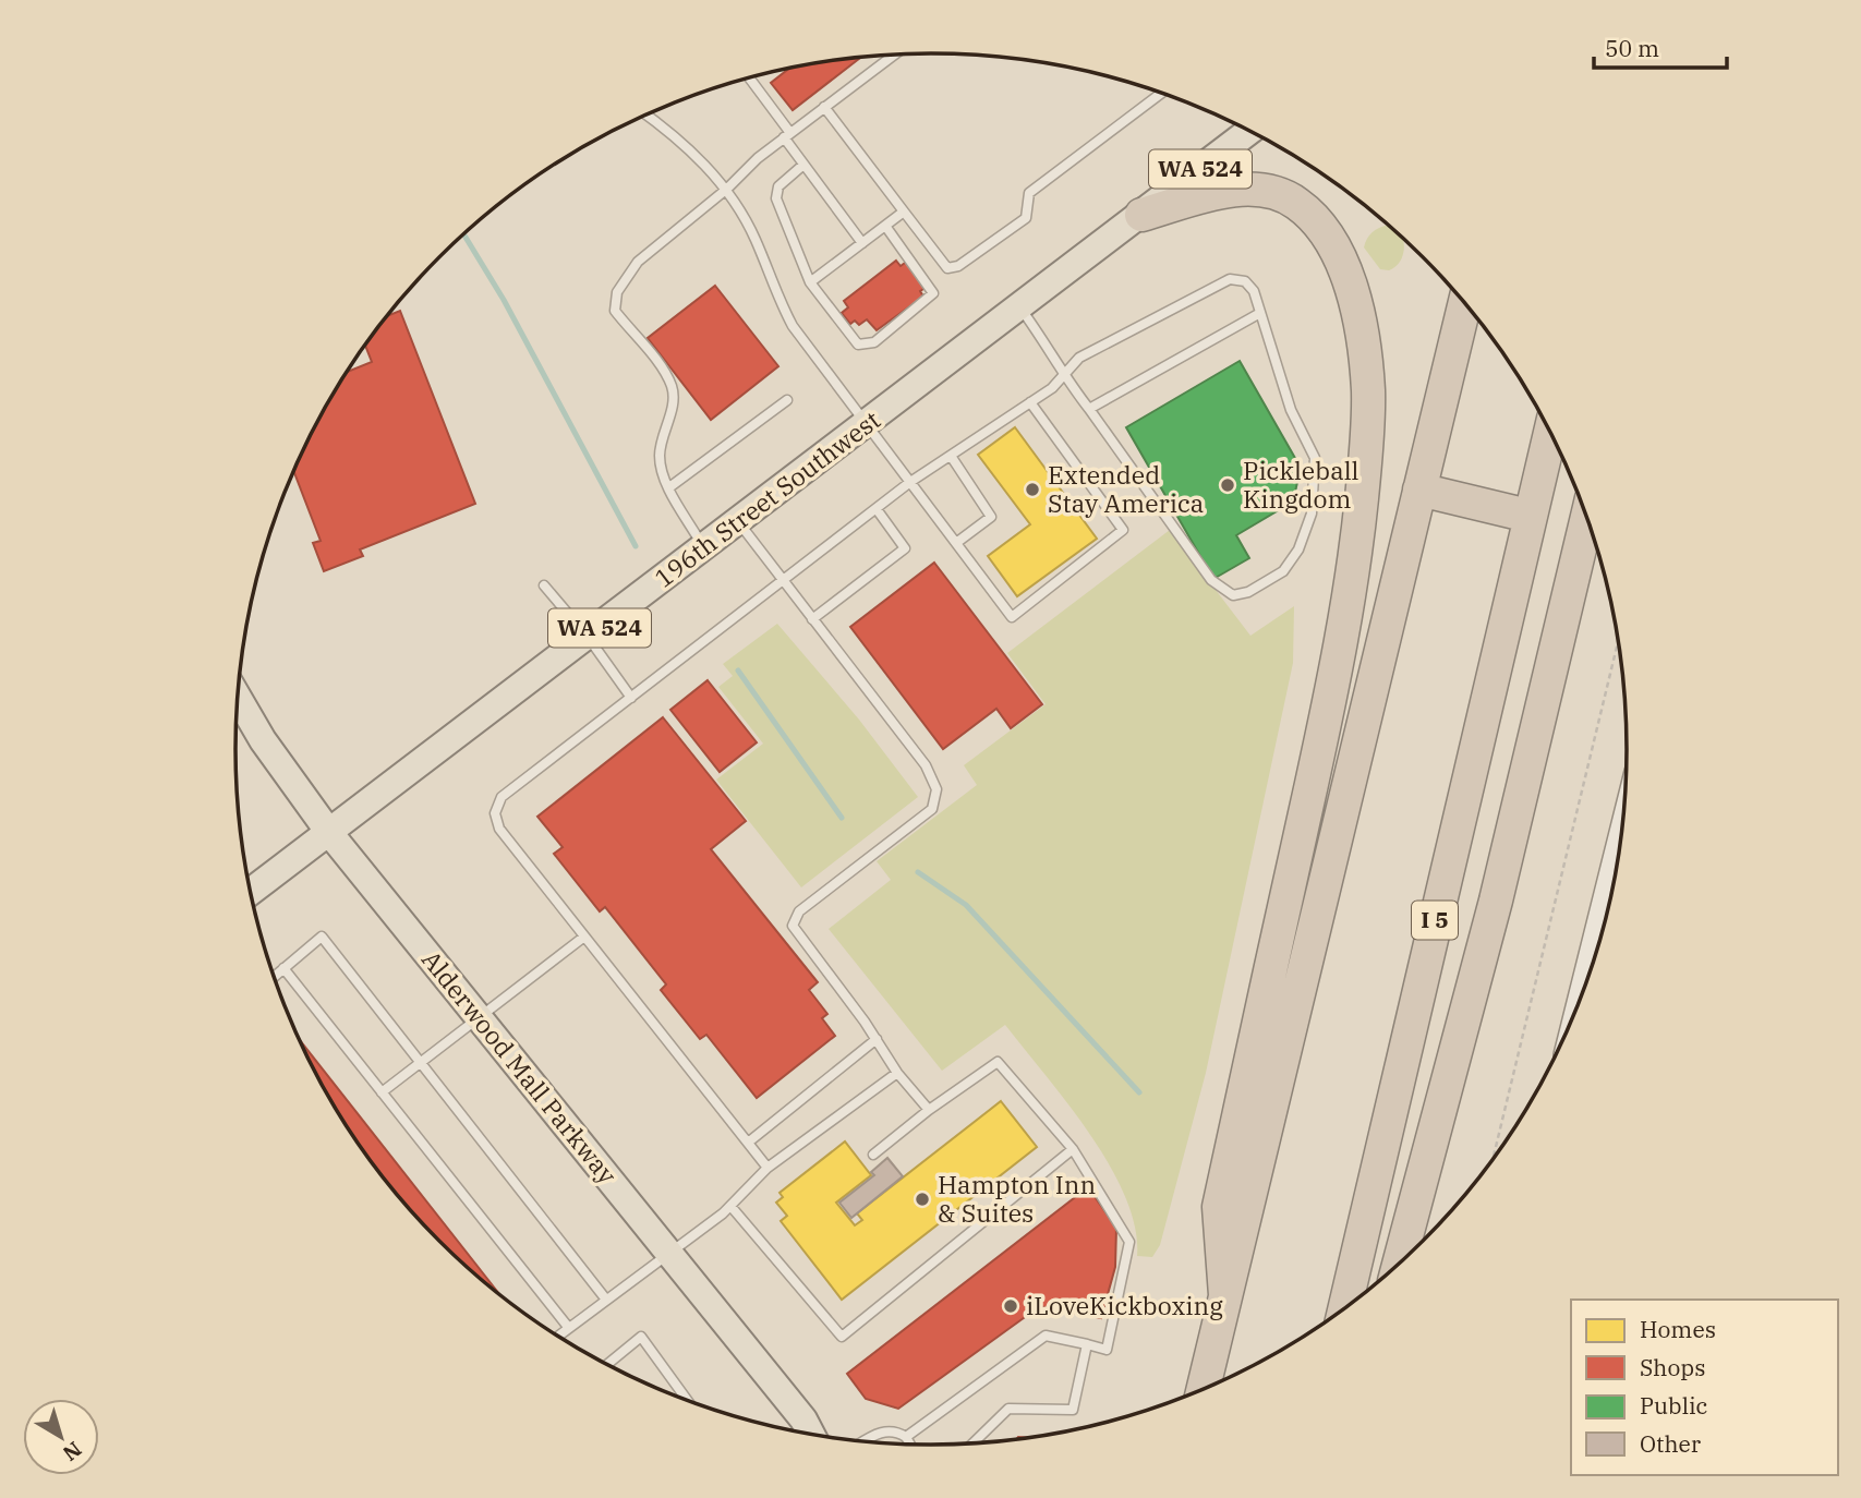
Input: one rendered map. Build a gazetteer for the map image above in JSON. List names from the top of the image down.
{
  "streets": {
    "highway": ["I 5"],
    "main road": ["WA 524", "196th Street Southwest", "Alderwood Mall Parkway"]
  },
  "crossings": [
    ["196th Street Southwest", "Alderwood Mall Parkway"]
  ],
  "places": [
    "Pickleball Kingdom",
    "Extended Stay America",
    "Hampton Inn & Suites",
    "iLoveKickboxing"
  ],
  "legend": [
    "Homes",
    "Shops",
    "Public",
    "Other"
  ],
  "scale_bar": "50 m",
  "north": "bottom right"
}
